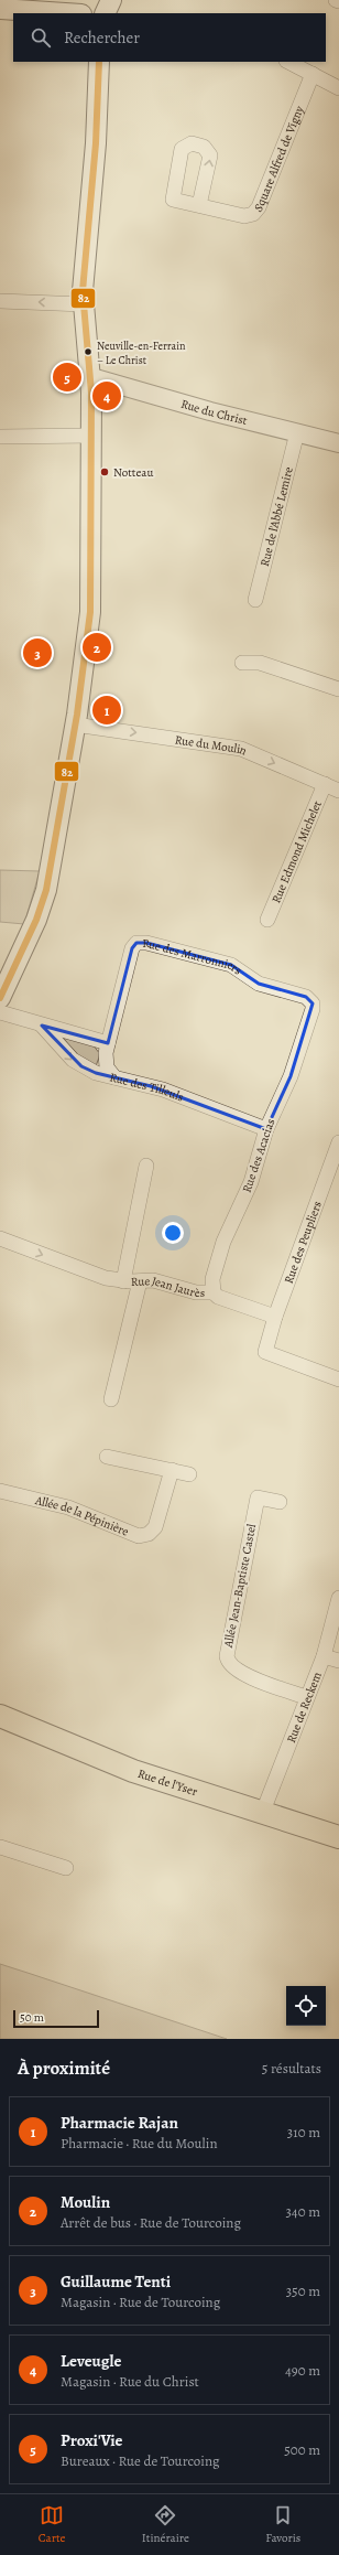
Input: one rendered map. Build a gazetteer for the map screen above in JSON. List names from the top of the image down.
{
  "streets": {
    "main road": ["Rue de l'Yser"],
    "street": [
      "Square Alfred de Vigny",
      "Rue du Christ",
      "Rue de l'Abbé Lemire",
      "Rue du Moulin",
      "Rue Edmond Michelet",
      "Rue des Marronniers",
      "Rue des Tilleuls",
      "Rue des Acacias",
      "Rue des Peupliers",
      "Rue Jean Jaurès",
      "Allée de la Pépinière",
      "Allée Jean-Baptiste Castel",
      "Rue de Reckem"
    ]
  },
  "crossings": [
    ["Rue du Christ", "Rue de l'Abbé Lemire"],
    ["Rue du Moulin", "Rue Edmond Michelet"],
    ["Rue des Marronniers", "Rue des Tilleuls"],
    ["Rue des Marronniers", "Rue des Acacias"],
    ["Rue des Tilleuls", "Rue des Acacias"],
    ["Rue des Acacias", "Rue Jean Jaurès"],
    ["Rue des Peupliers", "Rue Jean Jaurès"],
    ["Allée Jean-Baptiste Castel", "Rue de Reckem"],
    ["Rue de Reckem", "Rue de l'Yser"]
  ],
  "one_way": ["Rue Jean Jaurès"],
  "places": ["Neuville-en-Ferrain – Le Christ", "Notteau"],
  "lines": ["transit line 82"],
  "scale_bar": "50 m",
  "page": {
    "search": "Rechercher",
    "pins": [
      "5",
      "4",
      "2",
      "3",
      "1"
    ],
    "scale": "50 m",
    "heading": ["À proximité", "5 résultats"],
    "list": [
      {
        "mark": "1",
        "name": "Pharmacie Rajan",
        "note": "Pharmacie · Rue du Moulin",
        "value": "310 m"
      },
      {
        "mark": "2",
        "name": "Moulin",
        "note": "Arrêt de bus · Rue de Tourcoing",
        "value": "340 m"
      },
      {
        "mark": "3",
        "name": "Guillaume Tenti",
        "note": "Magasin · Rue de Tourcoing",
        "value": "350 m"
      },
      {
        "mark": "4",
        "name": "Leveugle",
        "note": "Magasin · Rue du Christ",
        "value": "490 m"
      },
      {
        "mark": "5",
        "name": "Proxi'Vie",
        "note": "Bureaux · Rue de Tourcoing",
        "value": "500 m"
      }
    ],
    "nav": ["Carte", "Itinéraire", "Favoris"]
  }
}
